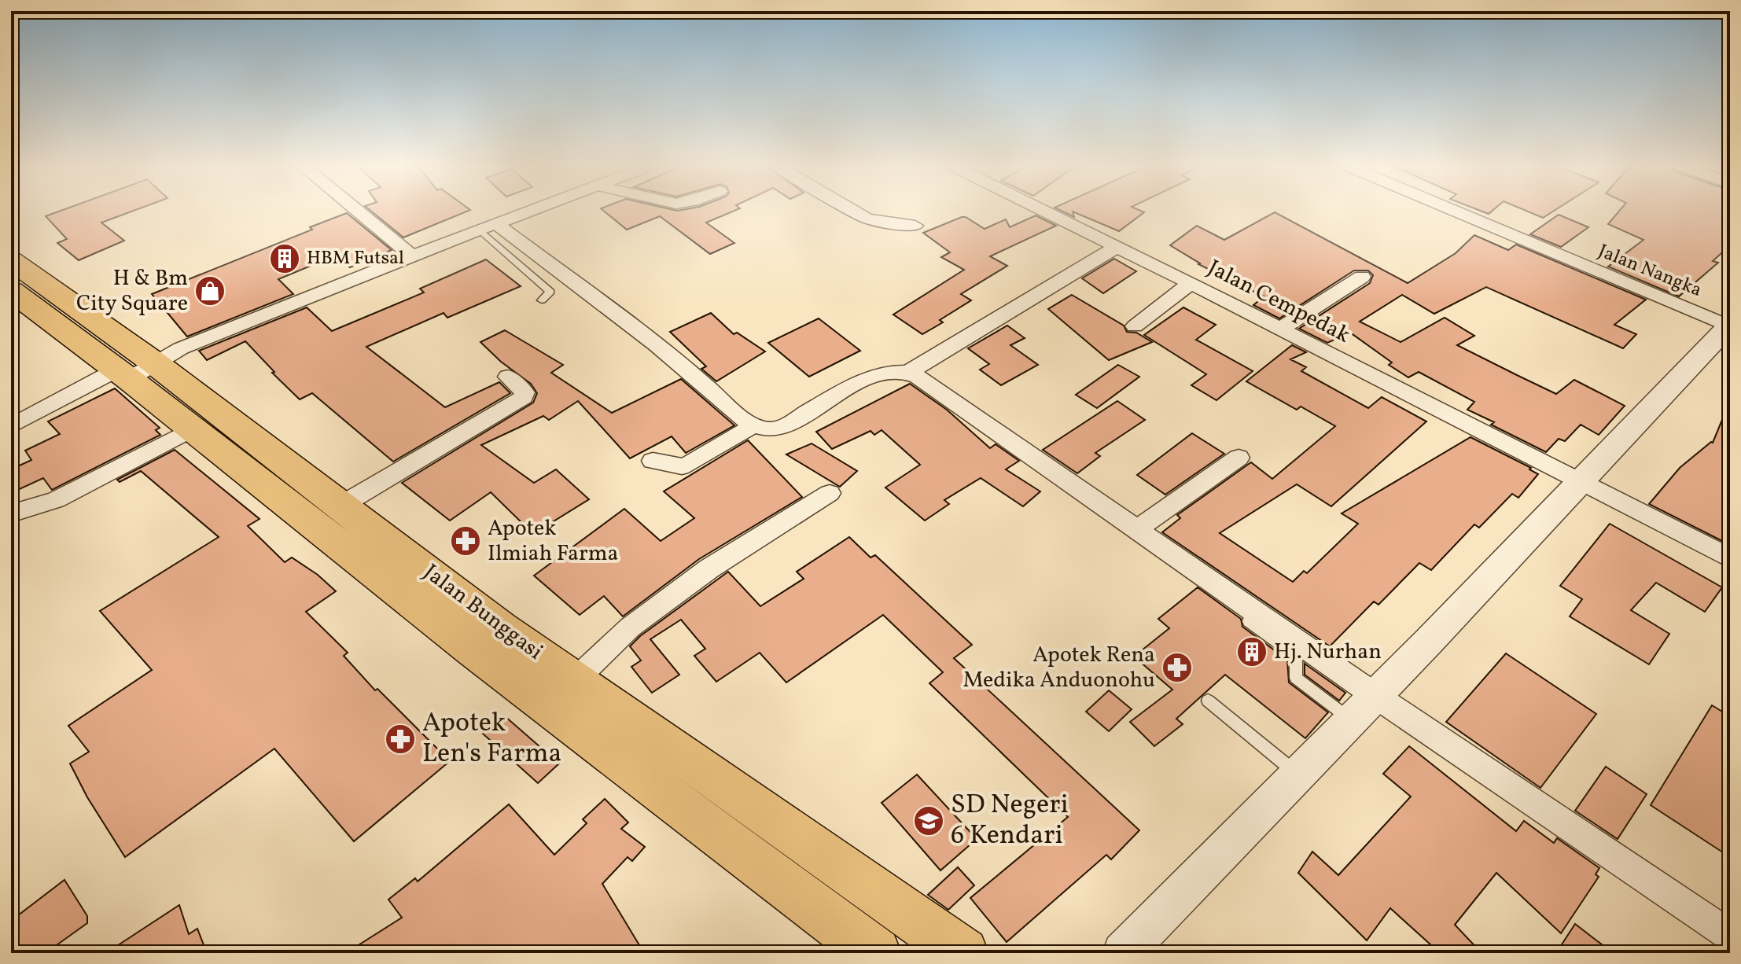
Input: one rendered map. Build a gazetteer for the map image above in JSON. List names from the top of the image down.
{
  "streets": {
    "highway": ["Jalan Bunggasi"],
    "street": ["Jalan Nangka", "Jalan Cempedak"]
  },
  "places": {
    "building": ["HBM Futsal", "Hj. Nurhan"],
    "shop": ["H & Bm City Square"],
    "pharmacy": ["Apotek Ilmiah Farma", "Apotek Rena Medika Anduonohu", "Apotek Len's Farma"],
    "school or university": ["SD Negeri 6 Kendari"]
  }
}
